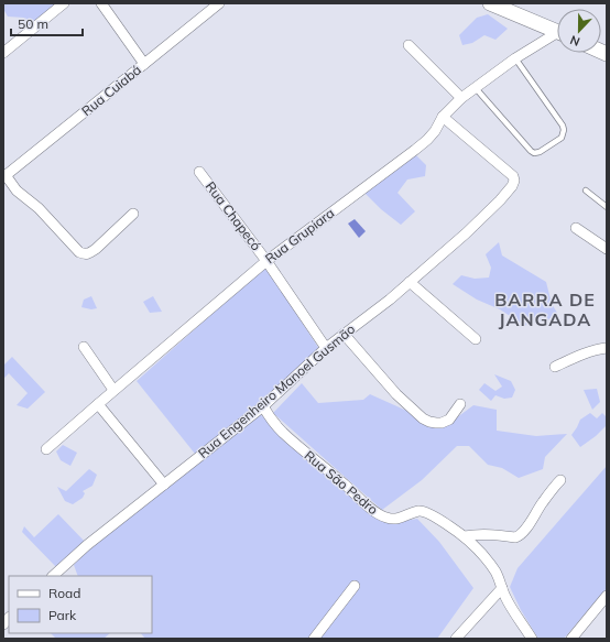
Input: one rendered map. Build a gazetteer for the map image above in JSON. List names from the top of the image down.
{
  "streets": {
    "street": [
      "Rua Cuiabá",
      "Rua Chapecó",
      "Rua Grupiara",
      "Rua Engenheiro Manoel Gusmão",
      "Rua São Pedro"
    ]
  },
  "crossings": [
    ["Rua Chapecó", "Rua Grupiara"],
    ["Rua Chapecó", "Rua Engenheiro Manoel Gusmão"],
    ["Rua Grupiara", "Rua Engenheiro Manoel Gusmão"],
    ["Rua Engenheiro Manoel Gusmão", "Rua São Pedro"]
  ],
  "districts": ["BARRA DE JANGADA"],
  "legend": ["Road", "Park"],
  "scale_bar": "50 m",
  "north": "bottom"
}
